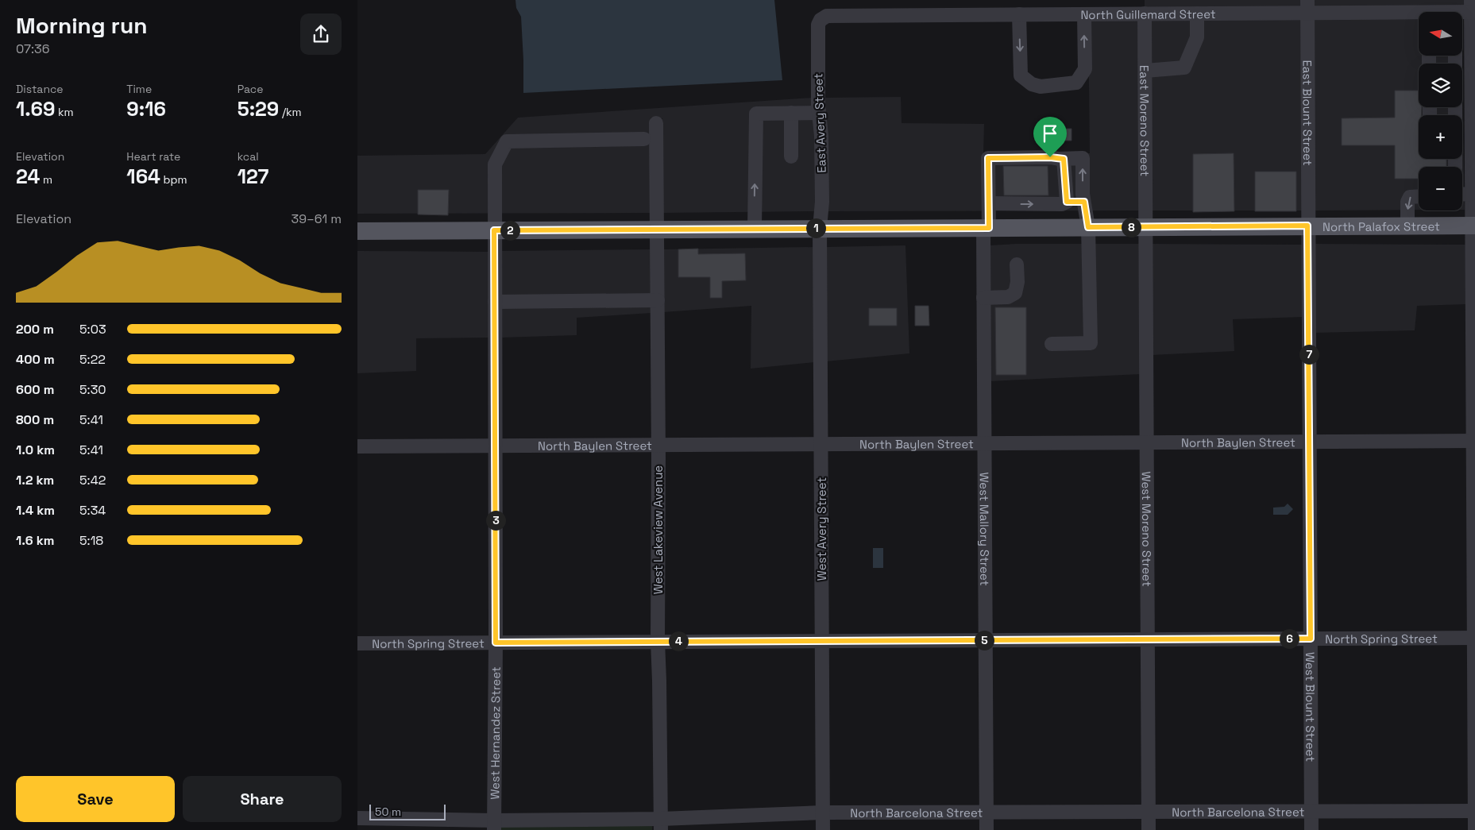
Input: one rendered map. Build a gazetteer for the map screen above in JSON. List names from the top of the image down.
{
  "streets": {
    "main road": ["North Palafox Street"],
    "street": [
      "North Guillemard Street",
      "East Blount Street",
      "East Moreno Street",
      "East Avery Street",
      "North Baylen Street",
      "West Moreno Street",
      "West Avery Street",
      "West Mallory Street",
      "West Lakeview Avenue",
      "North Spring Street",
      "West Blount Street",
      "West Hernandez Street",
      "North Barcelona Street"
    ]
  },
  "crossings": [
    ["North Guillemard Street", "East Blount Street"],
    ["North Guillemard Street", "East Moreno Street"],
    ["North Guillemard Street", "East Avery Street"],
    ["East Blount Street", "North Palafox Street"],
    ["East Blount Street", "West Blount Street"],
    ["East Moreno Street", "North Palafox Street"],
    ["East Moreno Street", "West Moreno Street"],
    ["East Avery Street", "North Palafox Street"],
    ["East Avery Street", "West Avery Street"],
    ["North Palafox Street", "West Moreno Street"],
    ["North Palafox Street", "West Avery Street"],
    ["North Palafox Street", "West Mallory Street"],
    ["North Palafox Street", "West Lakeview Avenue"],
    ["North Palafox Street", "West Blount Street"],
    ["North Palafox Street", "West Hernandez Street"],
    ["North Baylen Street", "West Moreno Street"],
    ["North Baylen Street", "West Avery Street"],
    ["North Baylen Street", "West Mallory Street"],
    ["North Baylen Street", "West Lakeview Avenue"],
    ["North Baylen Street", "West Blount Street"],
    ["North Baylen Street", "West Hernandez Street"],
    ["West Moreno Street", "North Spring Street"],
    ["West Moreno Street", "North Barcelona Street"],
    ["West Avery Street", "North Spring Street"],
    ["West Avery Street", "North Barcelona Street"],
    ["West Mallory Street", "North Spring Street"],
    ["West Mallory Street", "North Barcelona Street"],
    ["West Lakeview Avenue", "North Spring Street"],
    ["West Lakeview Avenue", "North Barcelona Street"],
    ["North Spring Street", "West Blount Street"],
    ["North Spring Street", "West Hernandez Street"],
    ["West Blount Street", "North Barcelona Street"],
    ["West Hernandez Street", "North Barcelona Street"]
  ],
  "scale_bar": "50 m",
  "north": "left",
  "page": {
    "heading": ["Morning run", "07:36"],
    "map_buttons": ["+", "−"],
    "stats": [
      ["Distance", "1.69 km"],
      ["Time", "9:16"],
      ["Pace", "5:29 /km"],
      ["Elevation", "24 m"],
      ["Heart rate", "164 bpm"],
      ["kcal", "127"]
    ],
    "chart": ["Elevation", "39–61 m"],
    "pins": [
      "8",
      "1",
      "2",
      "7",
      "3",
      "6",
      "5",
      "4"
    ],
    "list": [
      {
        "name": "200 m",
        "note": "5:03"
      },
      {
        "name": "400 m",
        "note": "5:22"
      },
      {
        "name": "600 m",
        "note": "5:30"
      },
      {
        "name": "800 m",
        "note": "5:41"
      },
      {
        "name": "1.0 km",
        "note": "5:41"
      },
      {
        "name": "1.2 km",
        "note": "5:42"
      },
      {
        "name": "1.4 km",
        "note": "5:34"
      },
      {
        "name": "1.6 km",
        "note": "5:18"
      }
    ],
    "buttons": ["Save", "Share"],
    "scale": "50 m"
  }
}
